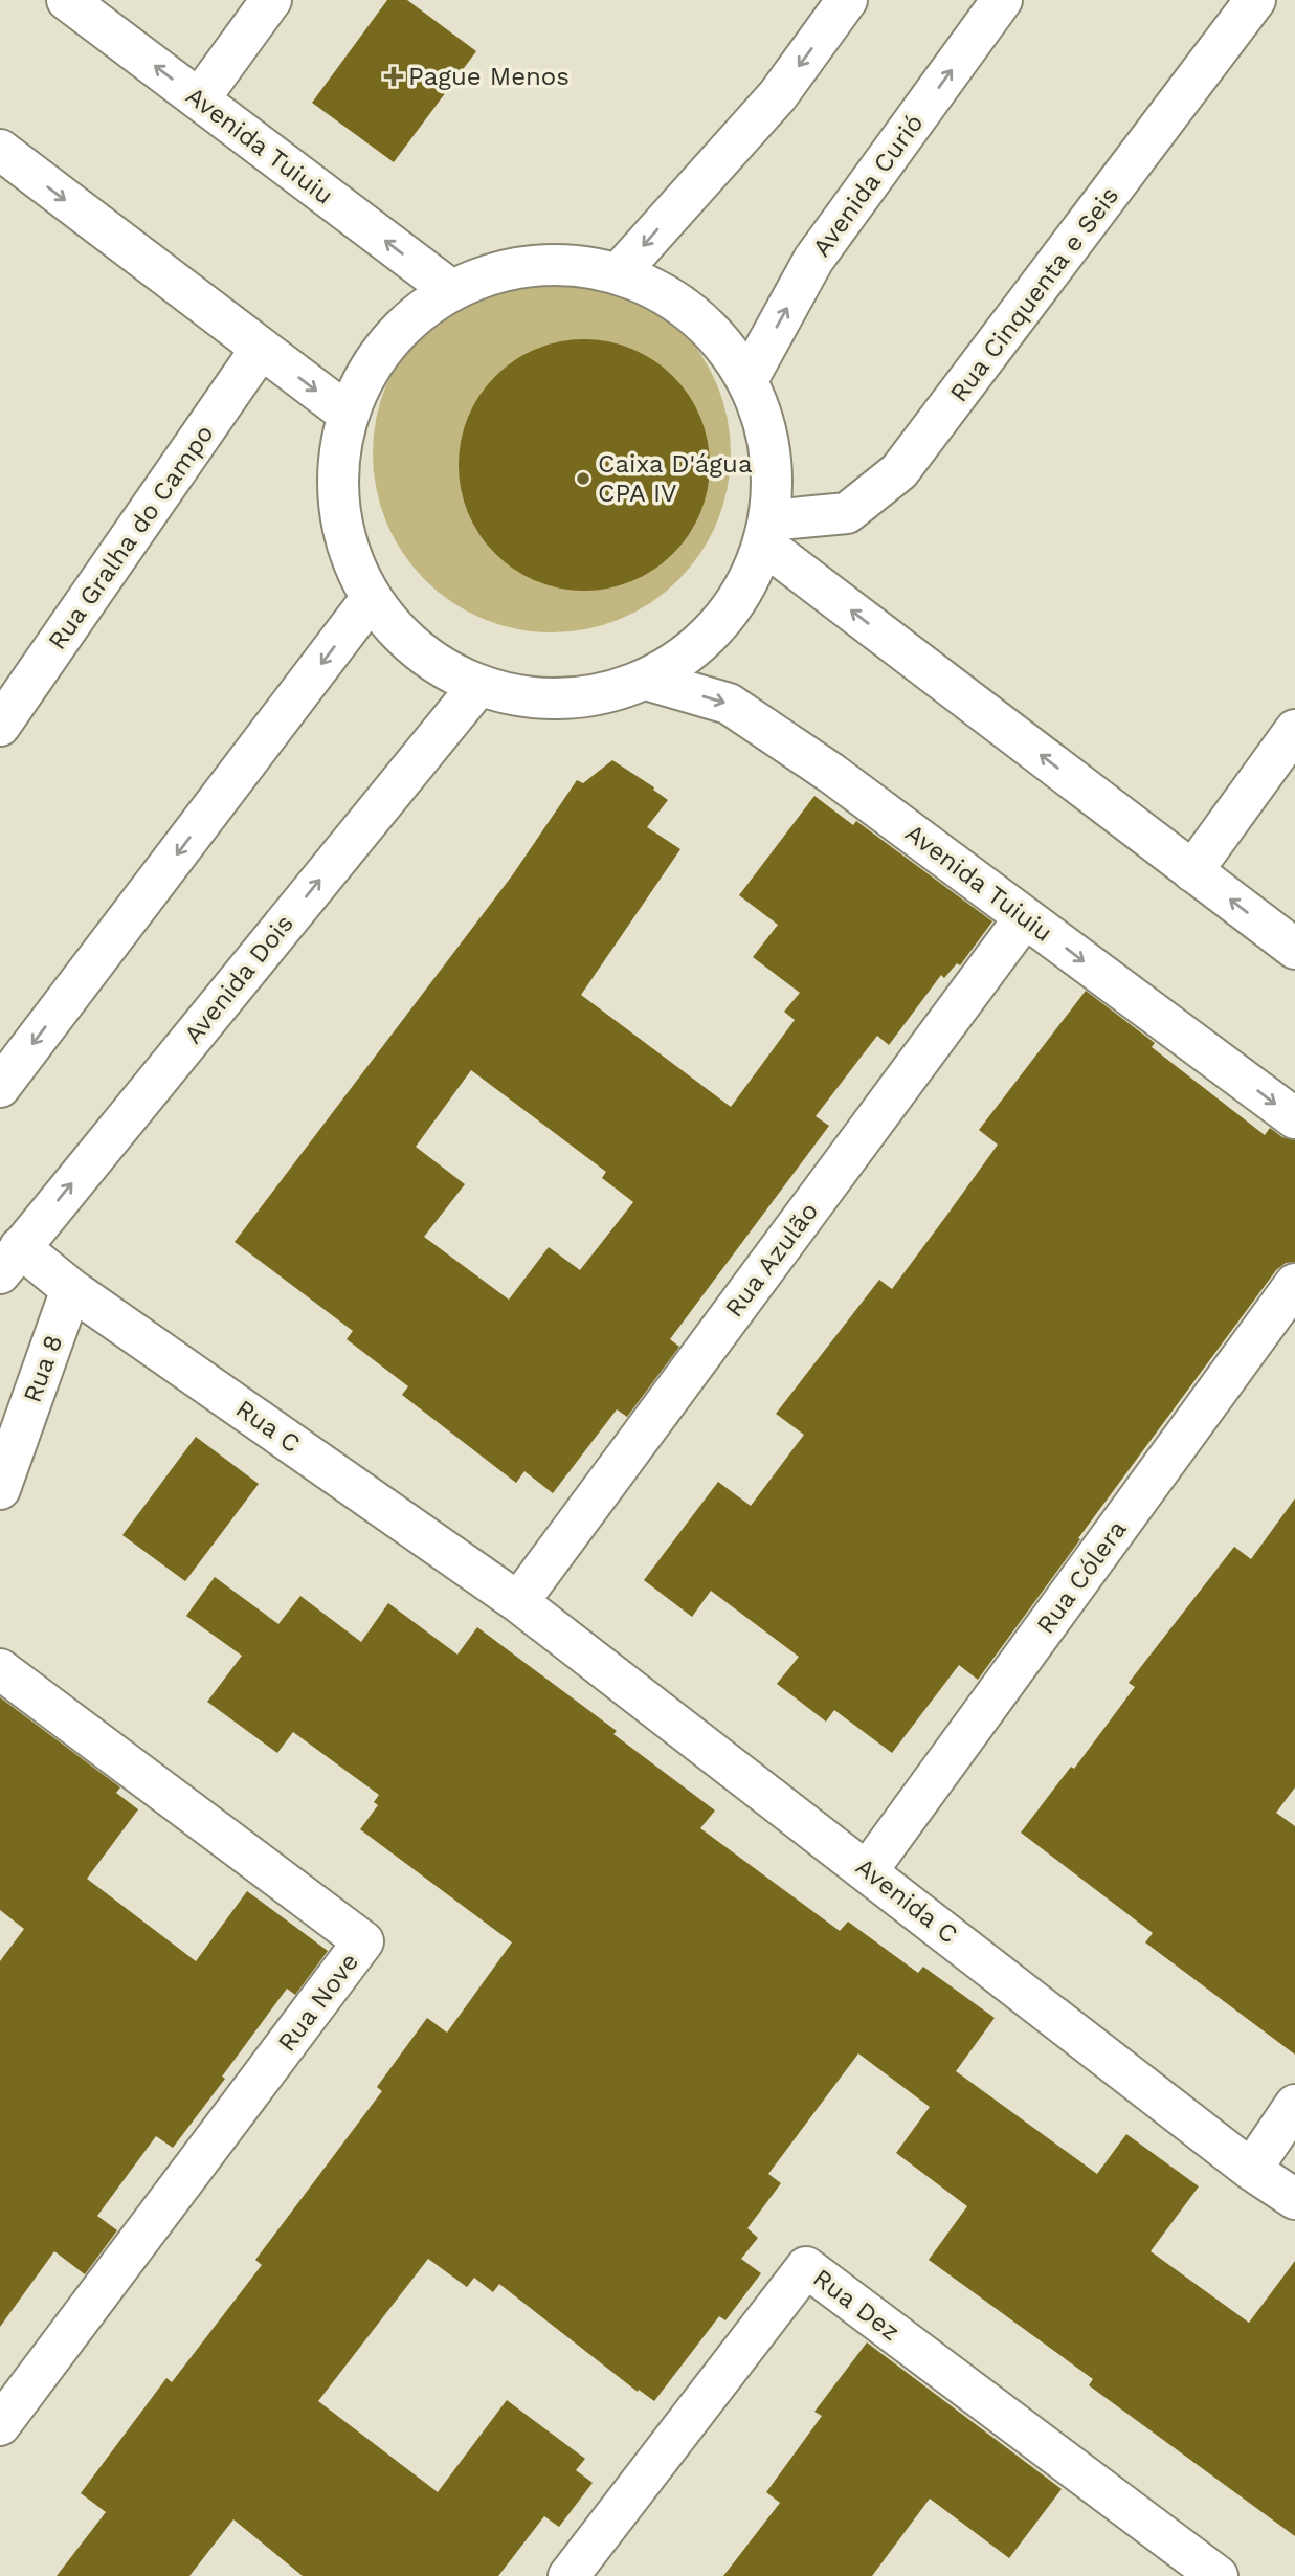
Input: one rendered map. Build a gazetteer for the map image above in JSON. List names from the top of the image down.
{
  "streets": {
    "street": [
      "Avenida Tuiuiu",
      "Avenida Curió",
      "Rua Cinquenta e Seis",
      "Rua Gralha do Campo",
      "Avenida Dois",
      "Rua Azulão",
      "Rua 8",
      "Rua C",
      "Rua Cólera",
      "Avenida C",
      "Rua Nove",
      "Rua Dez"
    ]
  },
  "crossings": [
    ["Avenida Tuiuiu", "Rua Azulão"],
    ["Avenida Dois", "Rua C"],
    ["Rua Azulão", "Rua C"],
    ["Rua Azulão", "Avenida C"],
    ["Rua 8", "Rua C"],
    ["Rua C", "Avenida C"],
    ["Rua Cólera", "Avenida C"]
  ],
  "places": {
    "health": ["Pague Menos"],
    "other": ["Caixa D'água CPA IV"]
  }
}
